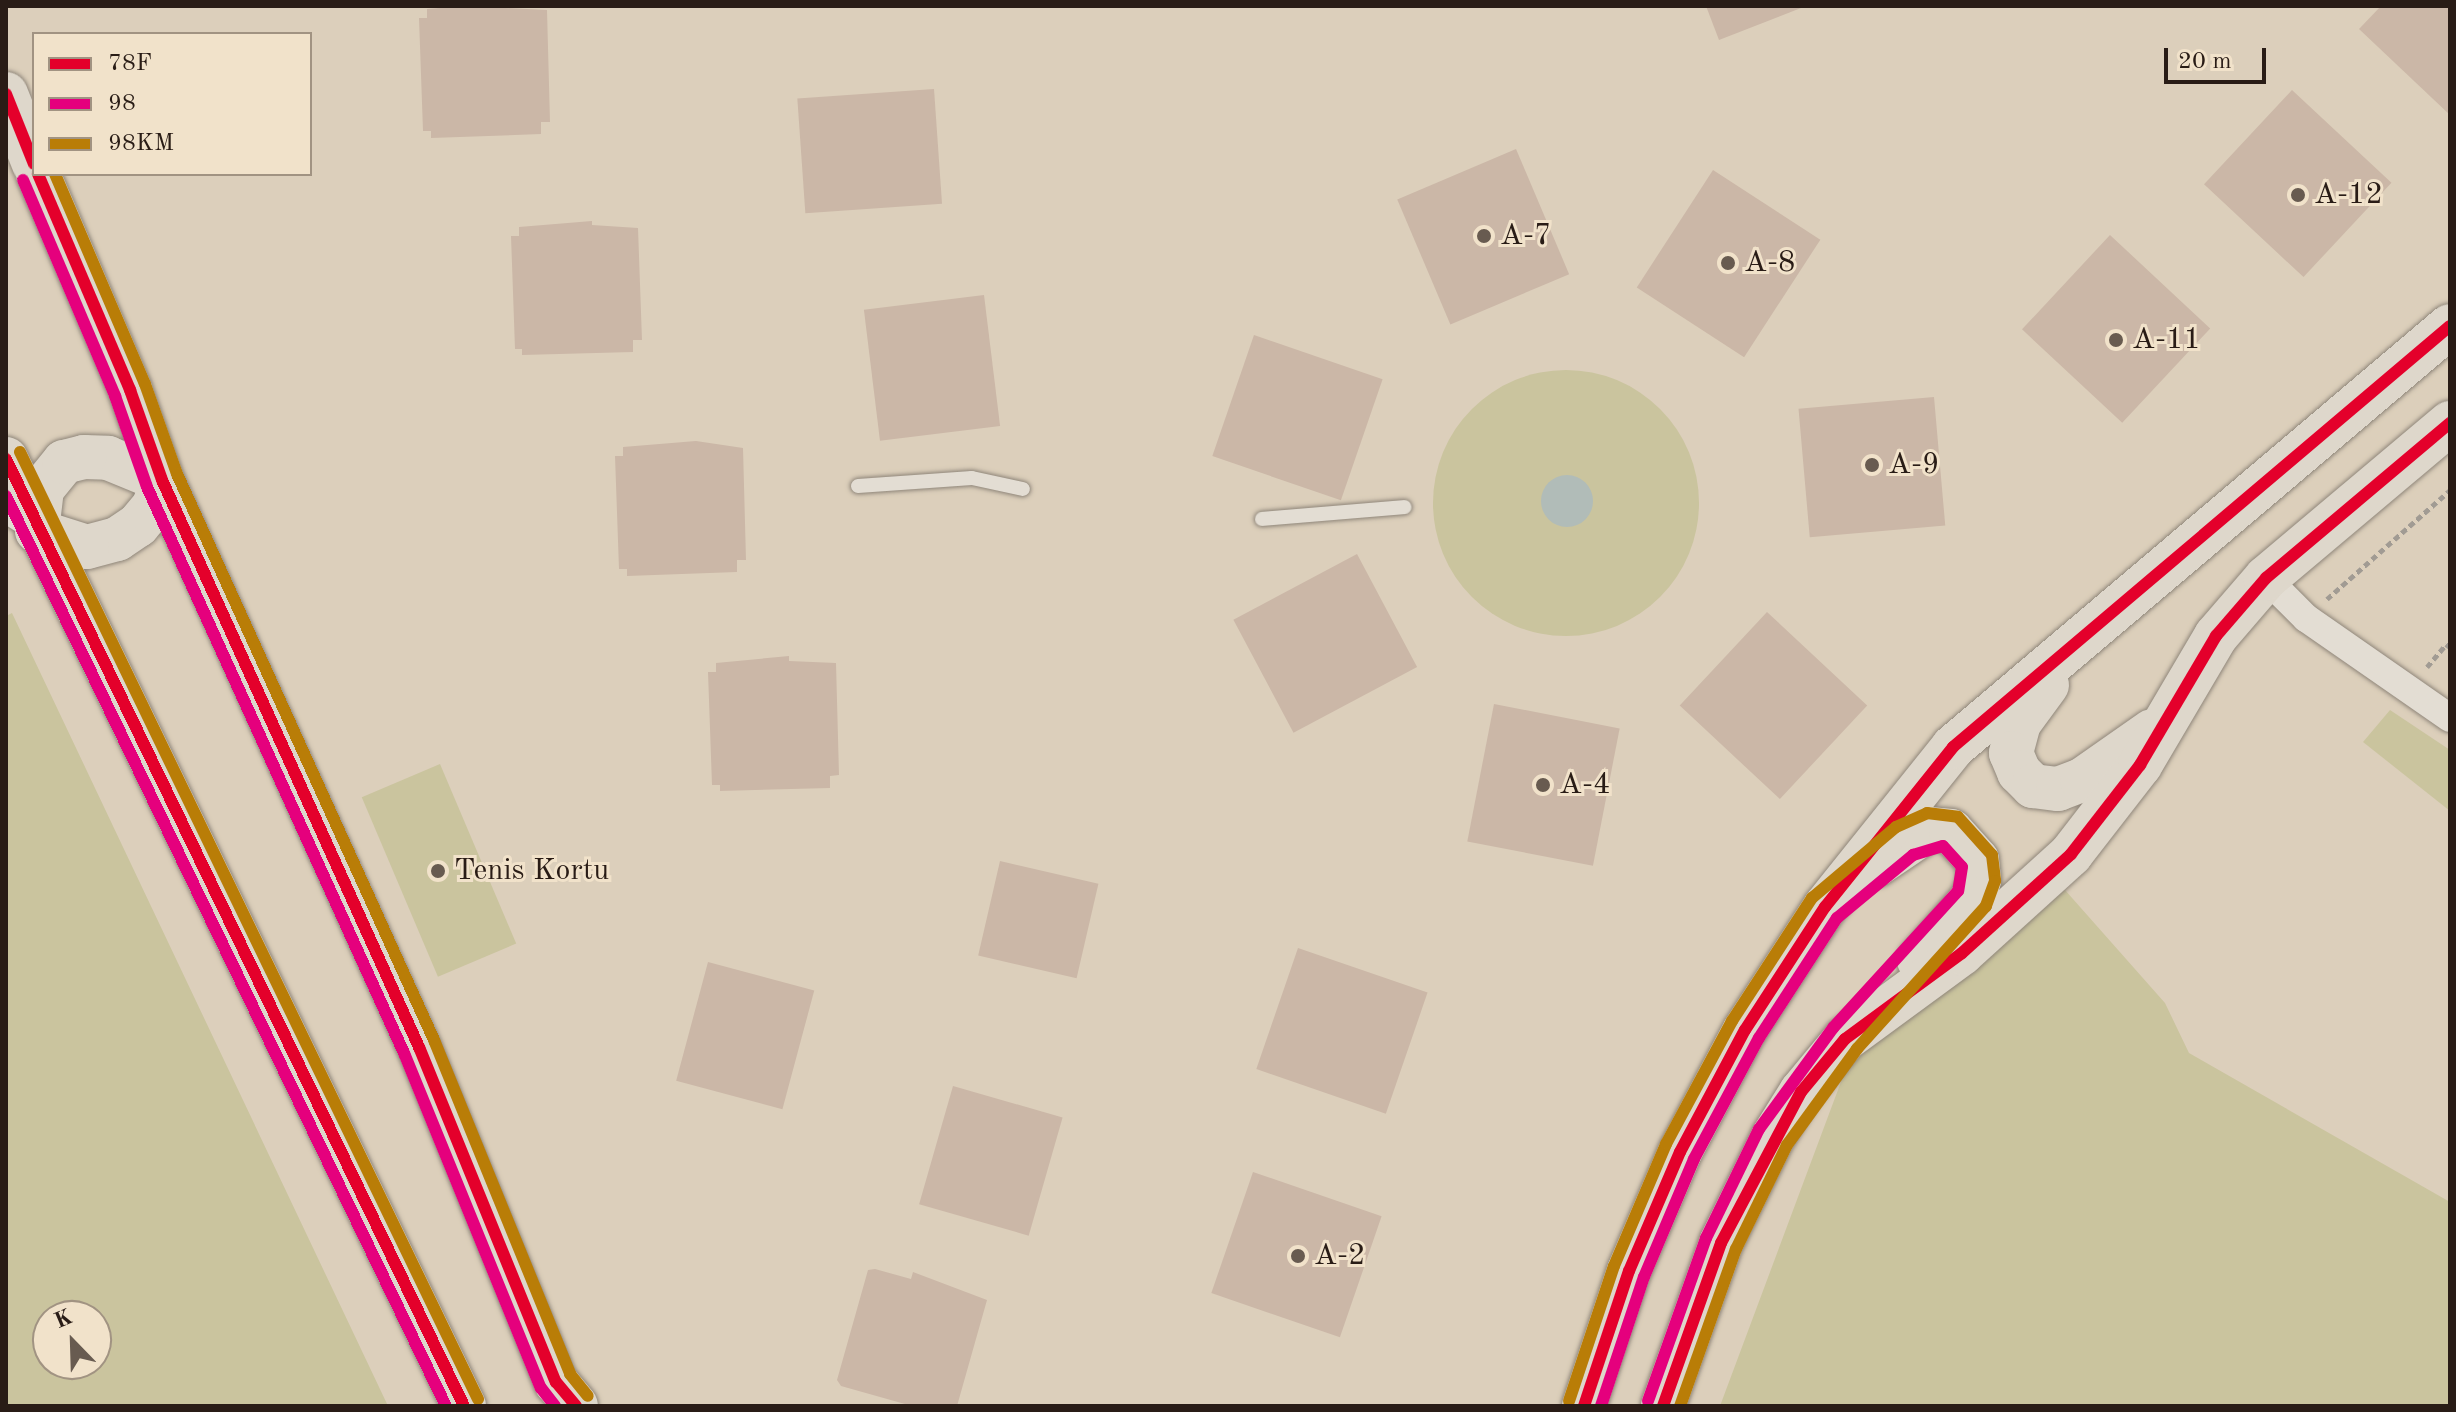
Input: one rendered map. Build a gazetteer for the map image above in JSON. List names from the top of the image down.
{
  "places": [
    "A-12",
    "A-7",
    "A-8",
    "A-11",
    "A-9",
    "A-4",
    "Tenis Kortu",
    "A-2"
  ],
  "lines": ["transit line 78F", "transit line 98KM", "transit line 98"],
  "legend": ["78F", "98", "98KM"],
  "scale_bar": "20 m",
  "north": "top left"
}
